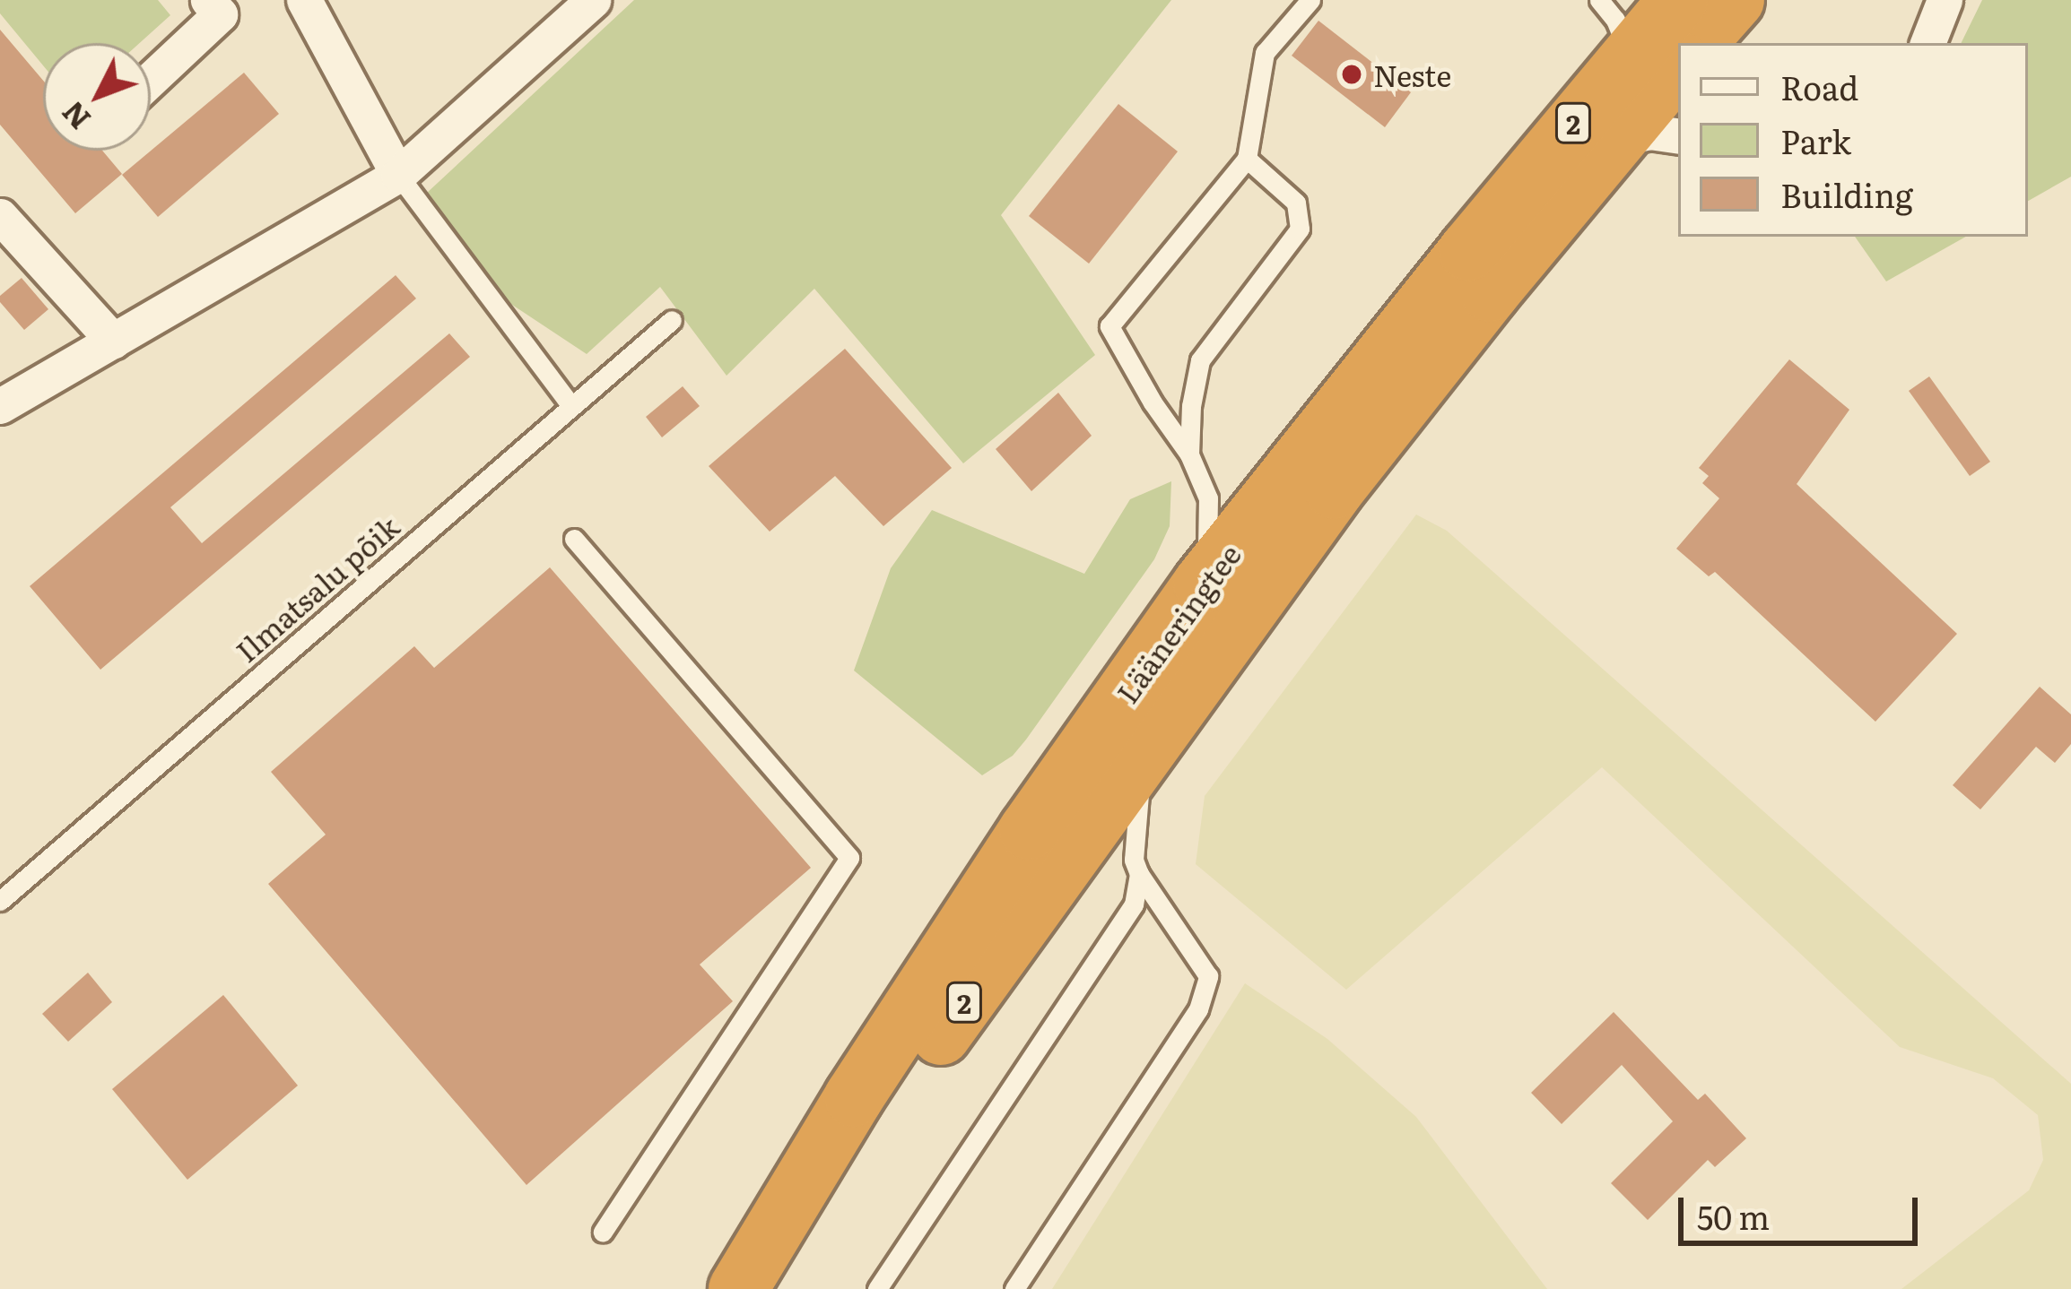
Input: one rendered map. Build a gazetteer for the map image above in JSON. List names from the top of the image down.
{
  "streets": {
    "highway": ["2", "Lääneringtee"],
    "lane": ["Ilmatsalu põik"]
  },
  "places": ["Neste"],
  "legend": ["Road", "Park", "Building"],
  "scale_bar": "50 m",
  "north": "bottom left"
}
